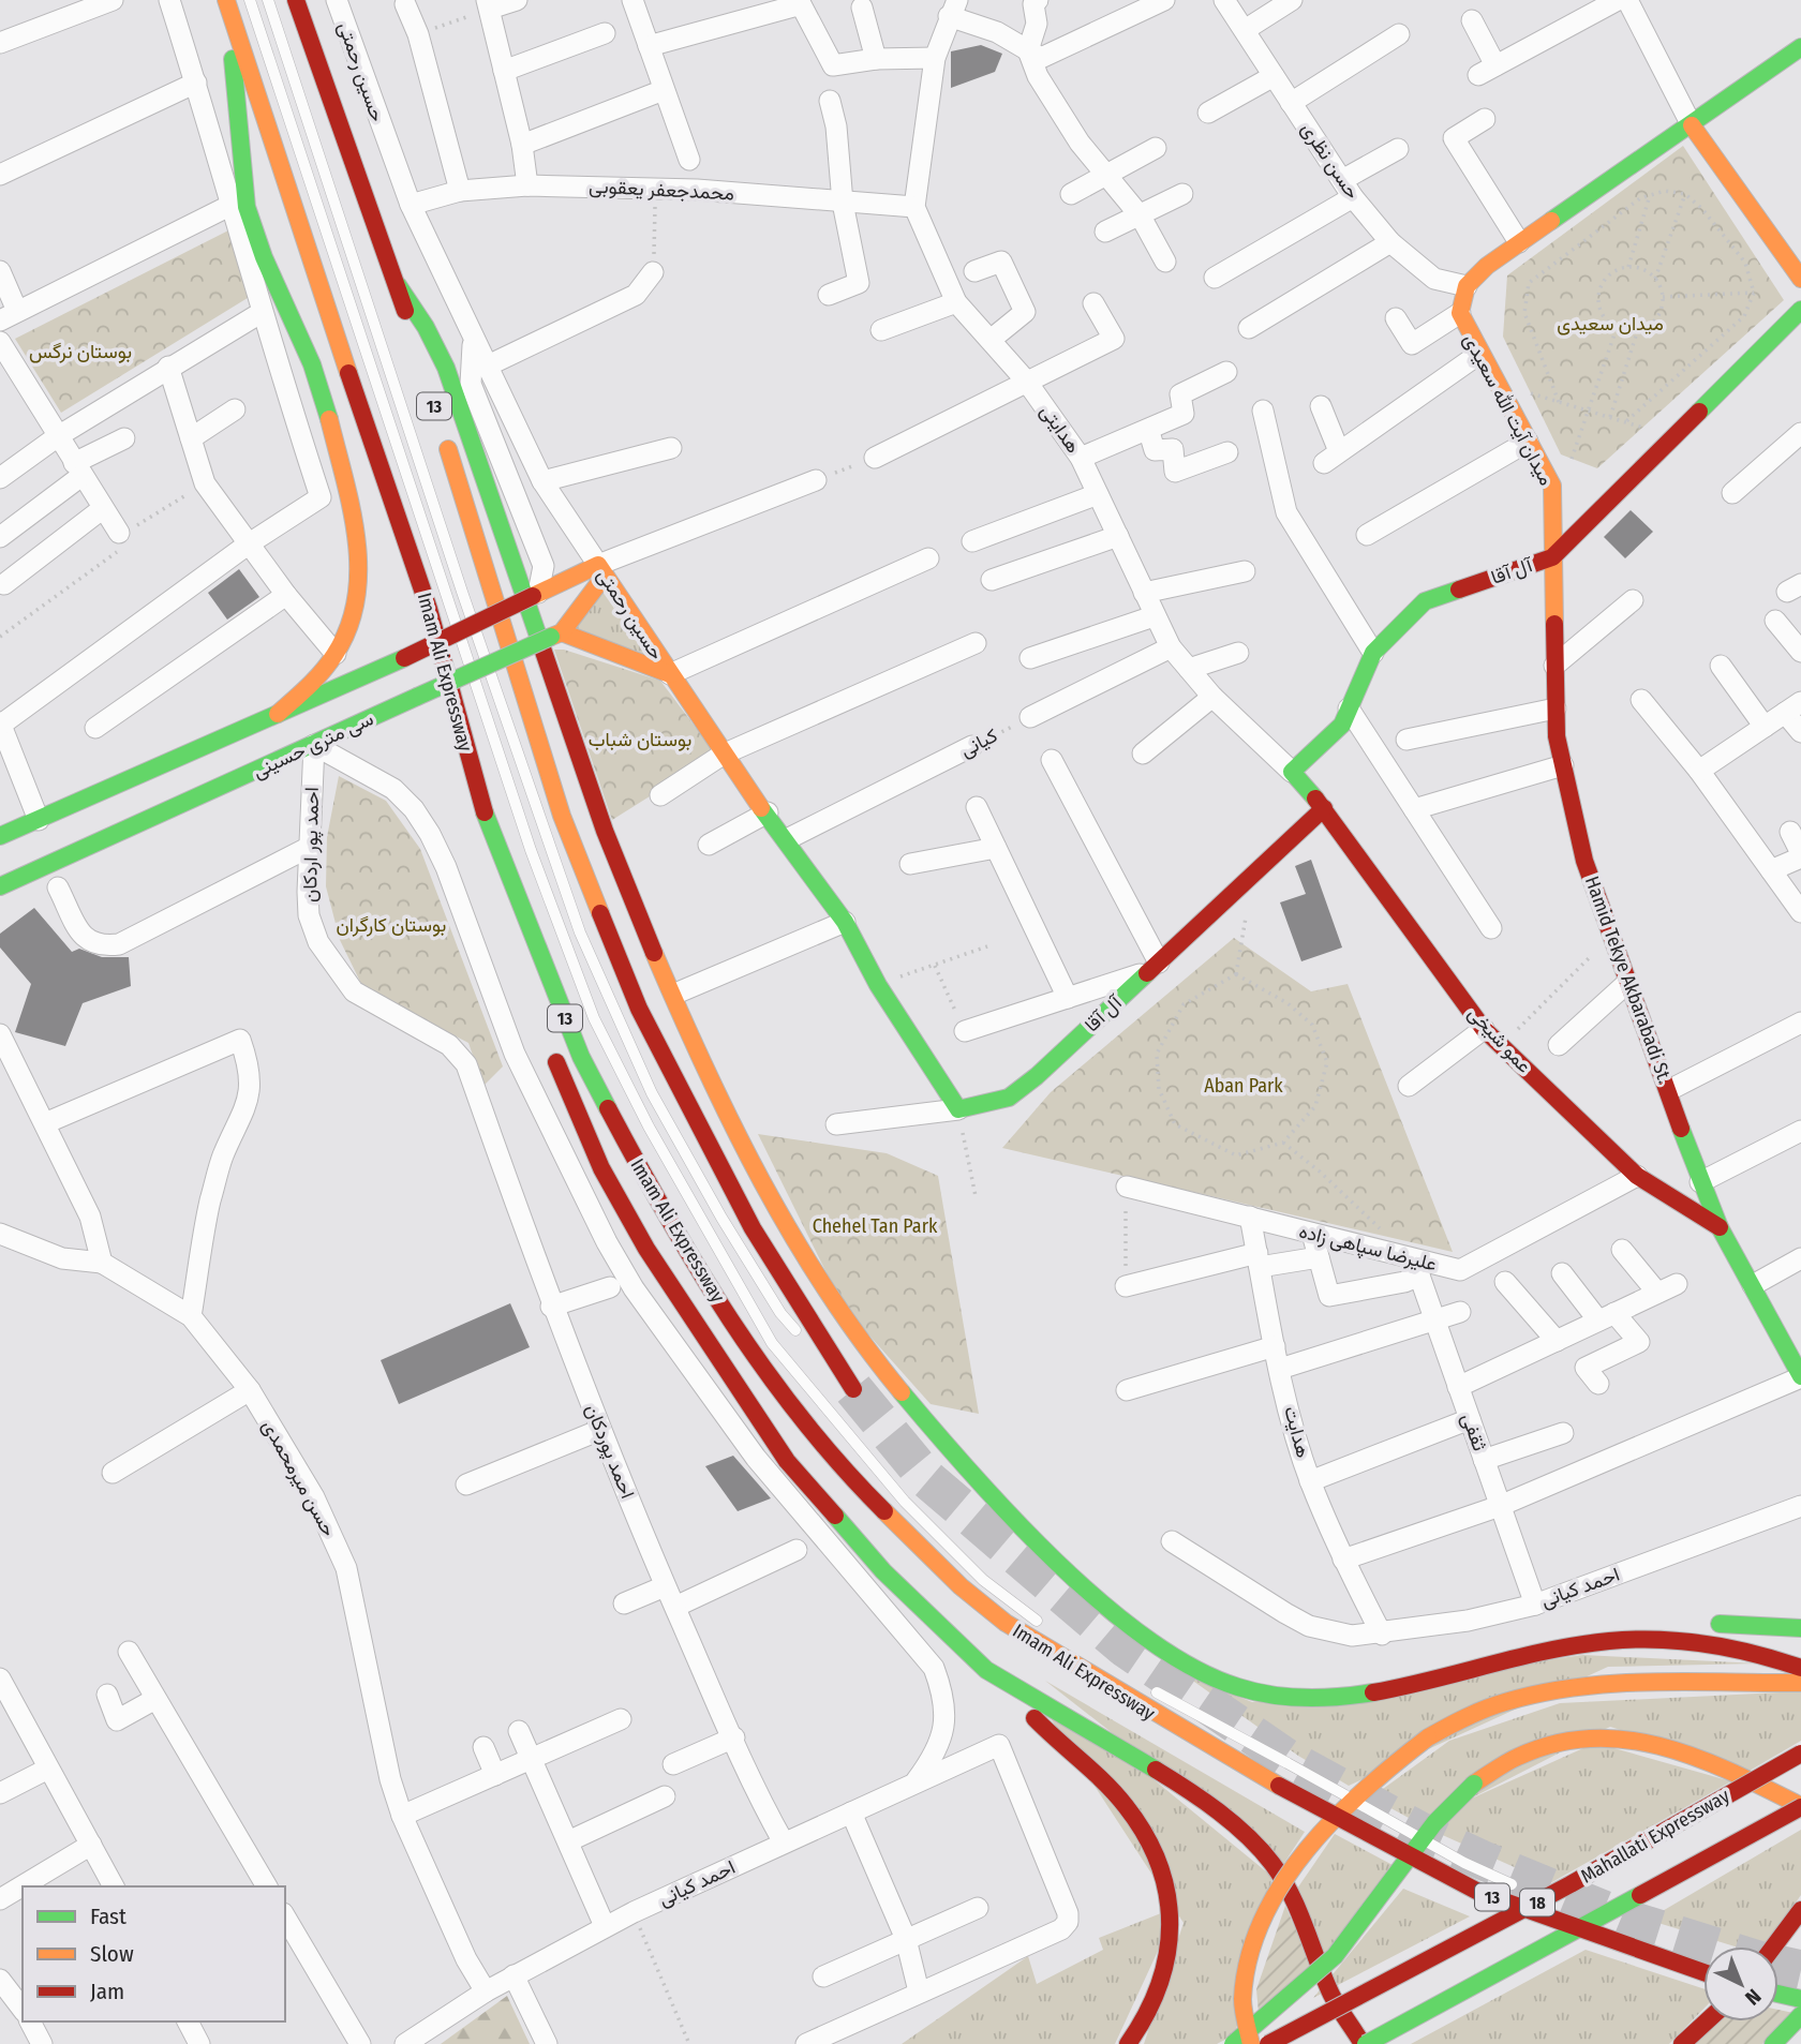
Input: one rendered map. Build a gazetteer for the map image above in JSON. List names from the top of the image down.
{
  "streets": {
    "main road": [
      "حسین رحمتی",
      "13",
      "میدان آیت الله سعیدی",
      "آل آقا",
      "Imam Ali Expressway",
      "سی متری حسینی",
      "Hamid Tekye Akbarabadi St.",
      "عمو شیخی",
      "Mahallati Expressway",
      "18"
    ],
    "street": [
      "حسن نظری",
      "محمدجعفر یعقوبی",
      "هدایتی",
      "کیانی",
      "احمد پور اردکان",
      "علیرضا سپاهی زاده",
      "هدایت",
      "ثقفی",
      "احمد پوردکان",
      "حسن میرمحمدی",
      "احمد کیانی"
    ]
  },
  "crossings": [
    ["حسین رحمتی", "محمدجعفر یعقوبی"],
    ["حسین رحمتی", "آل آقا"],
    ["حسین رحمتی", "کیانی"],
    ["حسین رحمتی", "سی متری حسینی"],
    ["حسن نظری", "میدان آیت الله سعیدی"],
    ["محمدجعفر یعقوبی", "هدایتی"],
    ["میدان آیت الله سعیدی", "آل آقا"],
    ["میدان آیت الله سعیدی", "Hamid Tekye Akbarabadi St."],
    ["هدایتی", "آل آقا"],
    ["هدایتی", "عمو شیخی"],
    ["آل آقا", "Hamid Tekye Akbarabadi St."],
    ["آل آقا", "عمو شیخی"],
    ["سی متری حسینی", "احمد پور اردکان"],
    ["احمد پور اردکان", "احمد پوردکان"],
    ["Hamid Tekye Akbarabadi St.", "عمو شیخی"],
    ["عمو شیخی", "علیرضا سپاهی زاده"],
    ["علیرضا سپاهی زاده", "هدایت"],
    ["علیرضا سپاهی زاده", "ثقفی"],
    ["هدایت", "احمد کیانی"],
    ["ثقفی", "احمد کیانی"],
    ["احمد پوردکان", "احمد کیانی"],
    ["حسن میرمحمدی", "احمد کیانی"]
  ],
  "parks": [
    "میدان سعیدی",
    "بوستان نرگس",
    "بوستان شباب",
    "بوستان کارگران",
    "Aban Park",
    "Chehel Tan Park"
  ],
  "legend": ["Fast", "Slow", "Jam"],
  "north": "bottom right"
}
